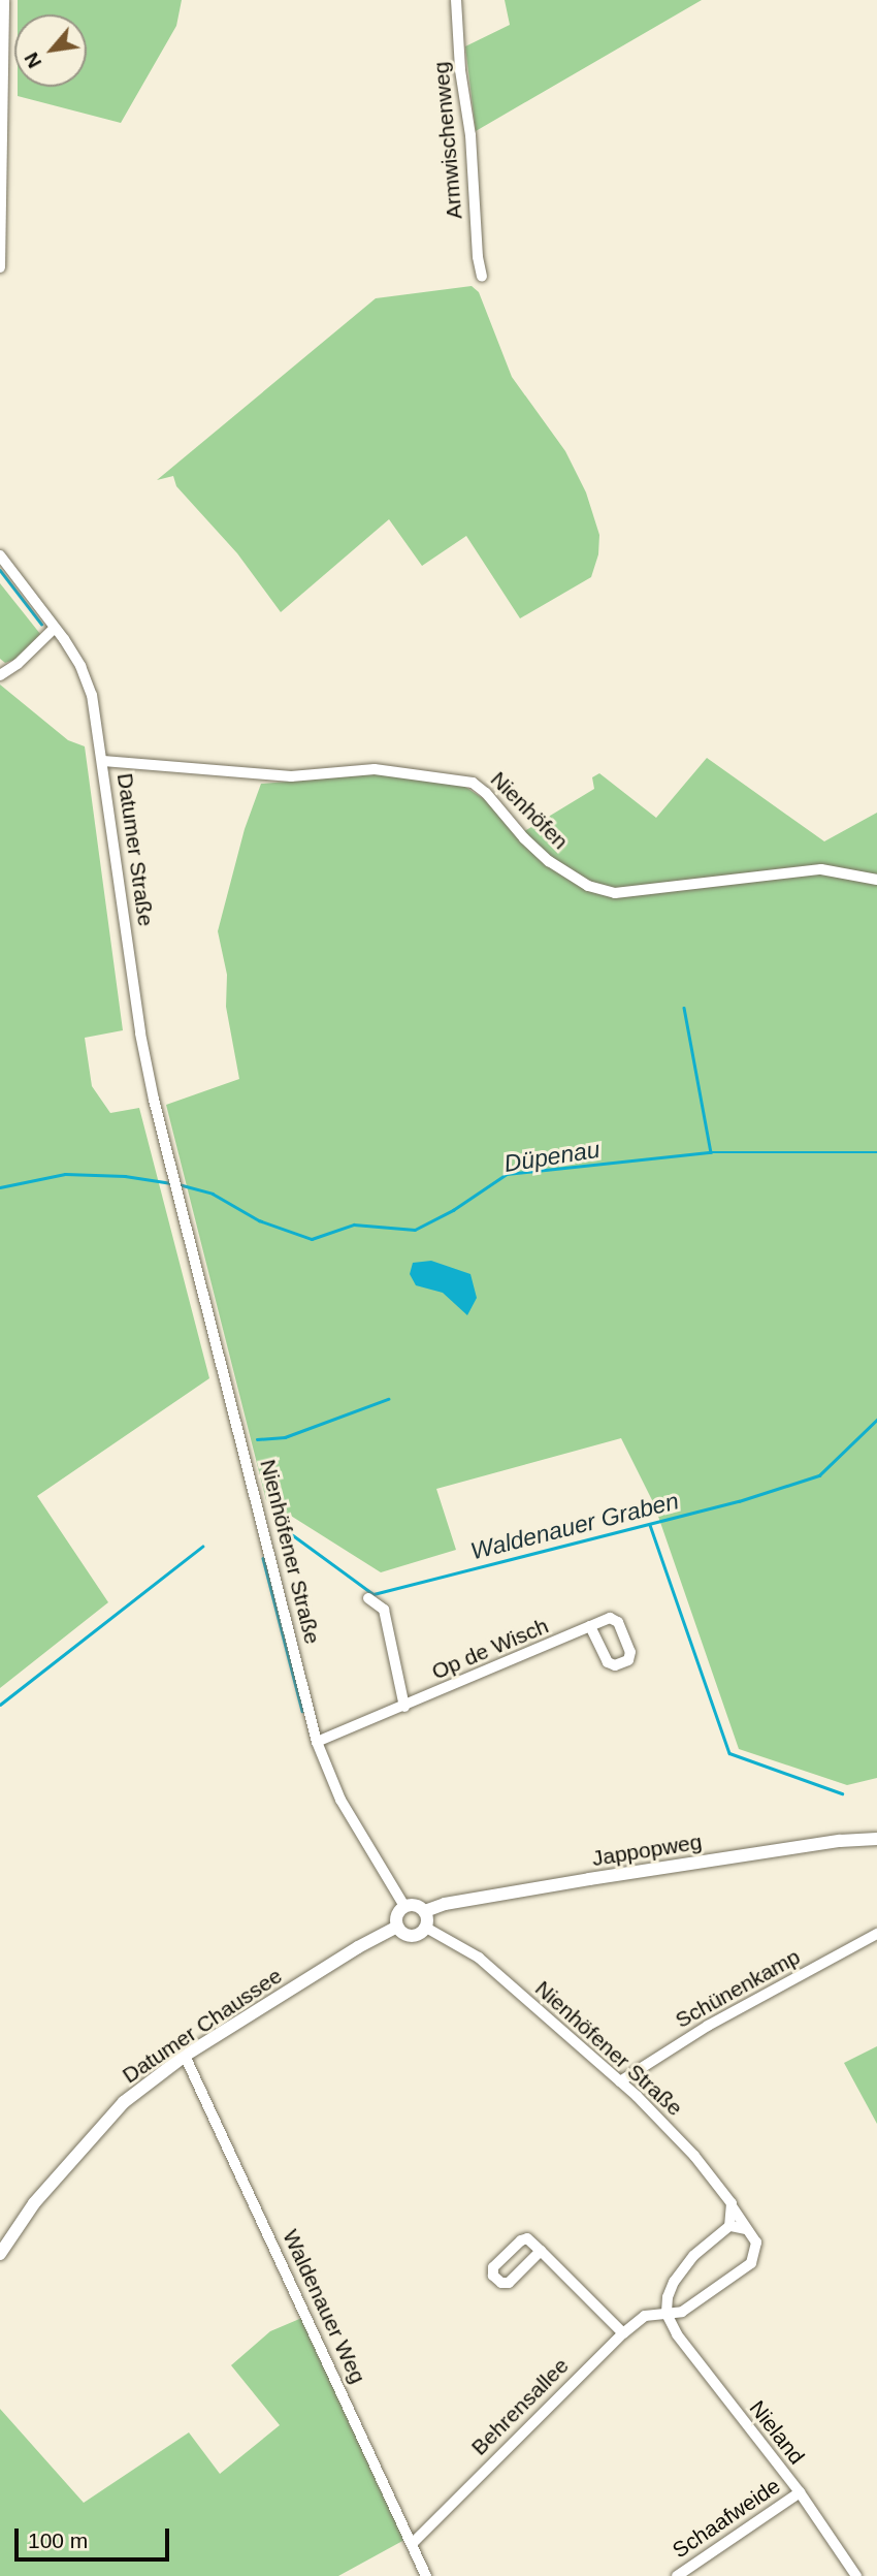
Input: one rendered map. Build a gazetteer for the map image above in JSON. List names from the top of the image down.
{
  "streets": {
    "street": [
      "Armwischenweg",
      "Nienhöfen",
      "Datumer Straße",
      "Nienhöfener Straße",
      "Op de Wisch",
      "Jappopweg",
      "Schünenkamp",
      "Datumer Chaussee",
      "Waldenauer Weg",
      "Behrensallee",
      "Nieland",
      "Schaafweide"
    ]
  },
  "crossings": [
    ["Nienhöfen", "Datumer Straße"],
    ["Datumer Straße", "Nienhöfener Straße"],
    ["Nienhöfener Straße", "Op de Wisch"],
    ["Nienhöfener Straße", "Jappopweg"],
    ["Nienhöfener Straße", "Schünenkamp"],
    ["Nienhöfener Straße", "Datumer Chaussee"],
    ["Nienhöfener Straße", "Behrensallee"],
    ["Jappopweg", "Datumer Chaussee"],
    ["Datumer Chaussee", "Waldenauer Weg"],
    ["Waldenauer Weg", "Behrensallee"],
    ["Behrensallee", "Nieland"],
    ["Nieland", "Schaafweide"]
  ],
  "water": ["Düpenau", "Waldenauer Graben"],
  "scale_bar": "100 m",
  "north": "bottom left"
}
